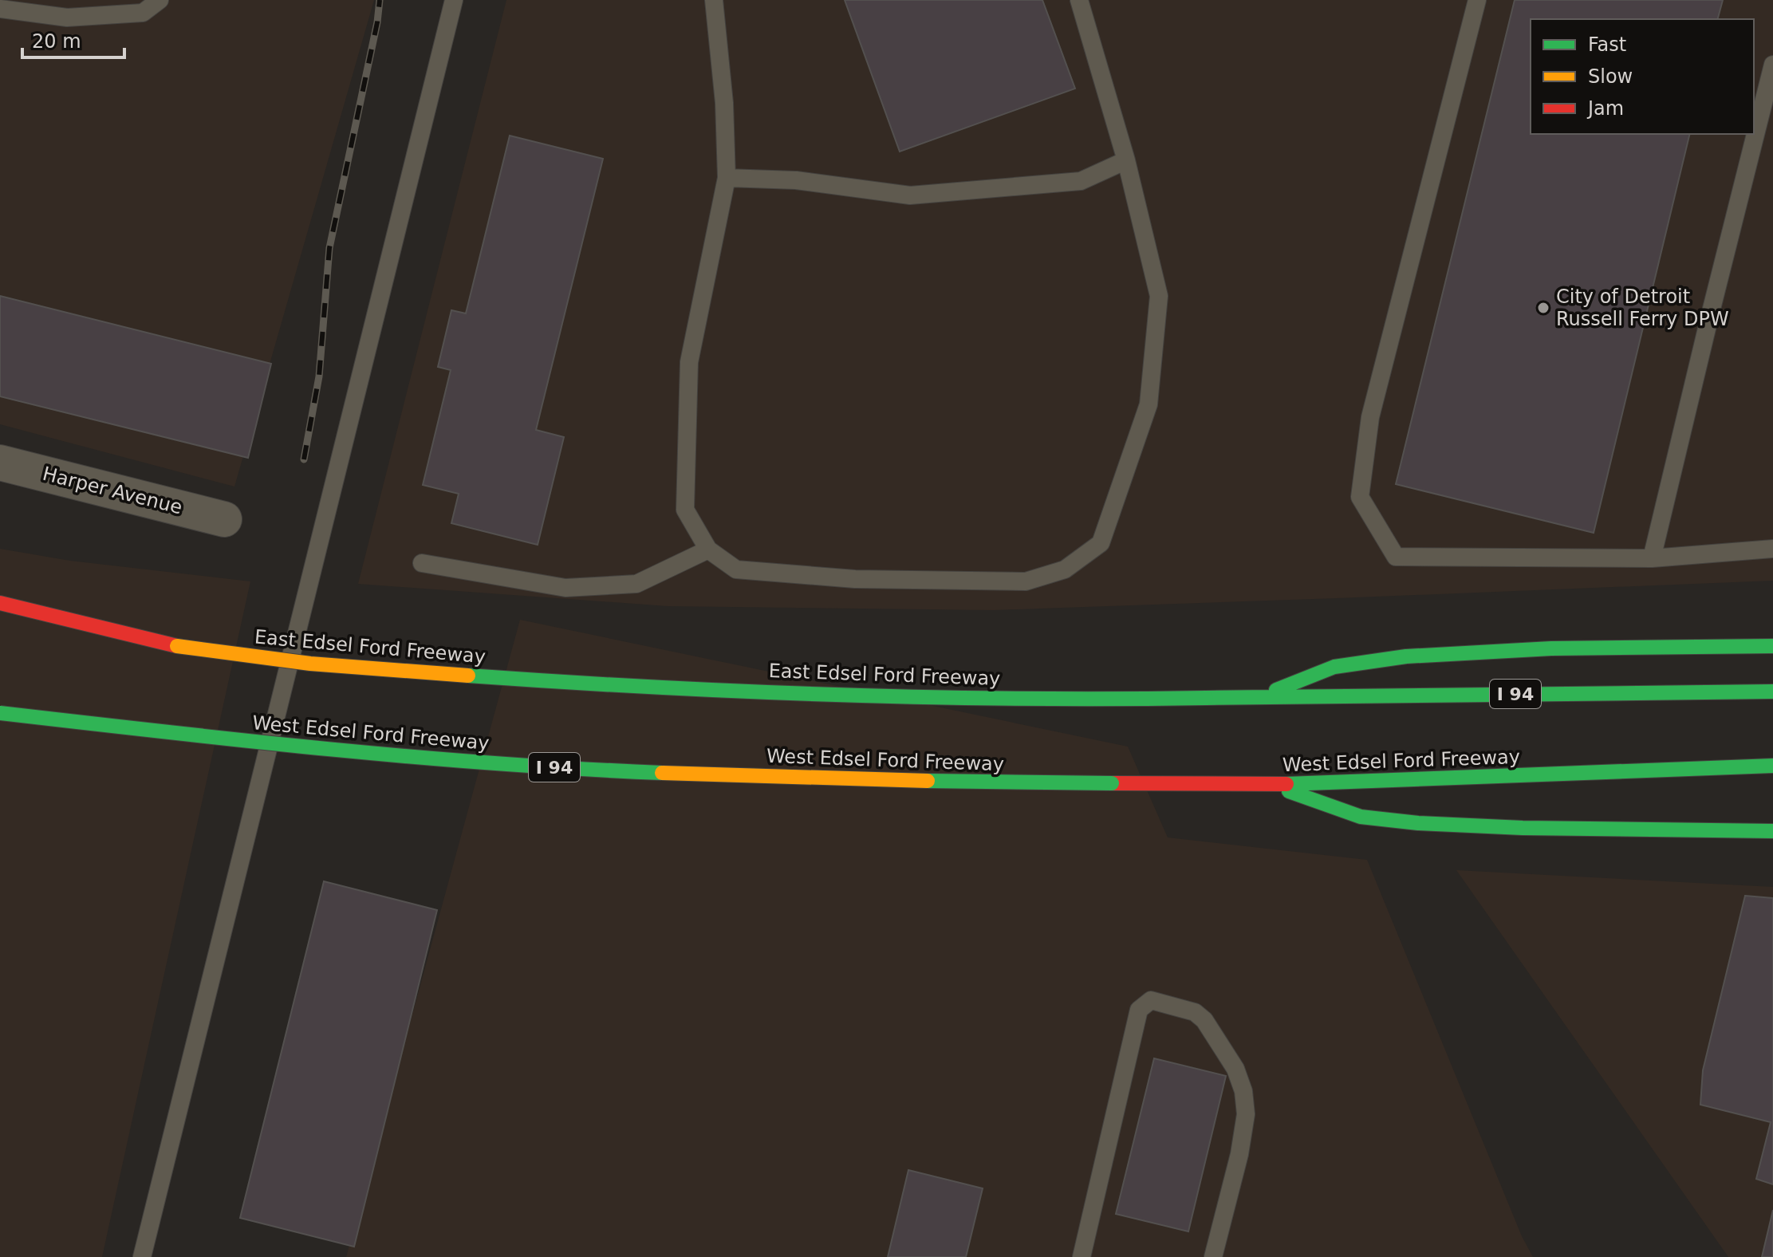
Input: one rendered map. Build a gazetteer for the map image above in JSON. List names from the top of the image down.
{
  "streets": {
    "highway": ["East Edsel Ford Freeway", "I 94", "West Edsel Ford Freeway"],
    "street": ["Harper Avenue"]
  },
  "places": ["City of Detroit Russell Ferry DPW"],
  "legend": ["Fast", "Slow", "Jam"],
  "scale_bar": "20 m"
}
